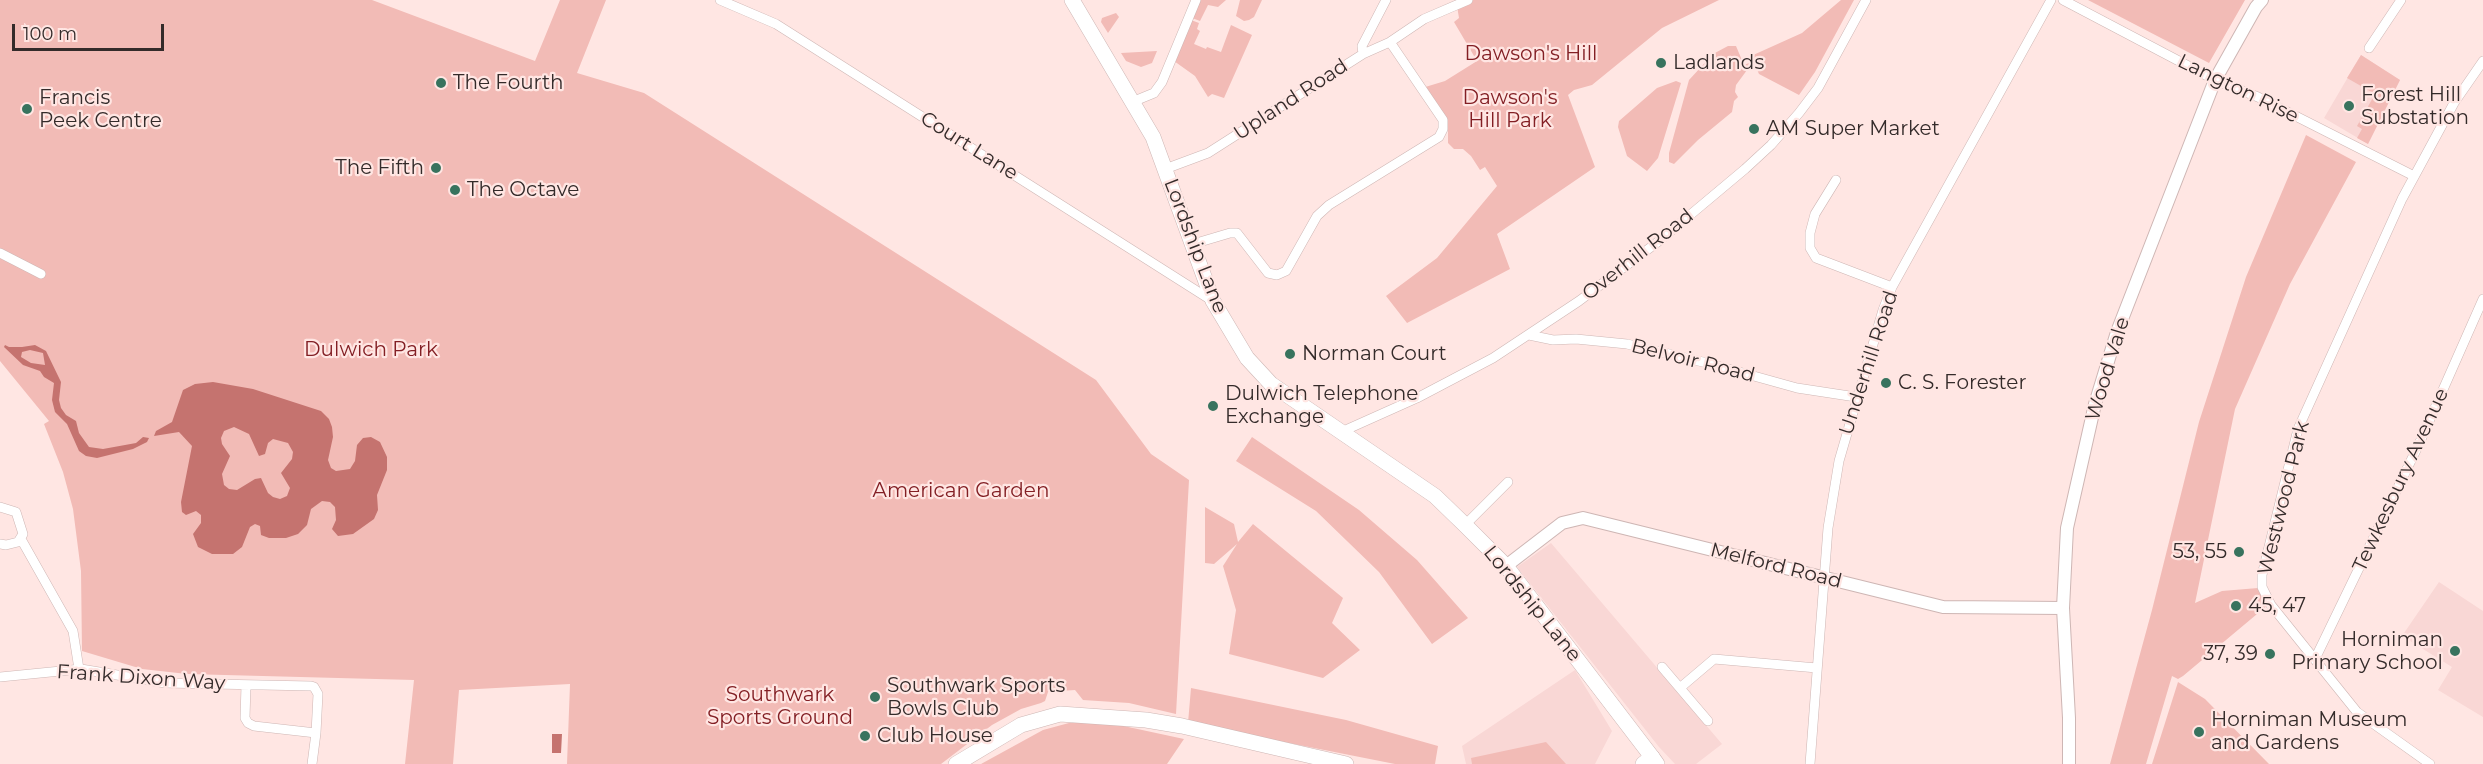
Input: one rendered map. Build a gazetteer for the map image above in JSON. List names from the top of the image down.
{
  "streets": {
    "main road": ["Lordship Lane"],
    "street": [
      "Langton Rise",
      "Upland Road",
      "Court Lane",
      "Overhill Road",
      "Belvoir Road",
      "Underhill Road",
      "Wood Vale",
      "Tewkesbury Avenue",
      "Westwood Park",
      "Melford Road",
      "Frank Dixon Way"
    ]
  },
  "crossings": [
    ["Langton Rise", "Wood Vale"],
    ["Langton Rise", "Westwood Park"],
    ["Upland Road", "Lordship Lane"],
    ["Court Lane", "Lordship Lane"],
    ["Lordship Lane", "Overhill Road"],
    ["Lordship Lane", "Melford Road"],
    ["Overhill Road", "Belvoir Road"],
    ["Belvoir Road", "Underhill Road"],
    ["Underhill Road", "Melford Road"],
    ["Wood Vale", "Melford Road"],
    ["Tewkesbury Avenue", "Westwood Park"]
  ],
  "parks": [
    "Dawson's Hill",
    "Dawson's Hill Park",
    "Dulwich Park",
    "American Garden",
    "Southwark Sports Ground"
  ],
  "places": [
    "Ladlands",
    "The Fourth",
    "Forest Hill Substation",
    "Francis Peek Centre",
    "AM Super Market",
    "The Fifth",
    "The Octave",
    "Norman Court",
    "C. S. Forester",
    "Dulwich Telephone Exchange",
    "53, 55",
    "45, 47",
    "Horniman Primary School",
    "37, 39",
    "Southwark Sports Bowls Club",
    "Horniman Museum and Gardens",
    "Club House"
  ],
  "scale_bar": "100 m"
}
